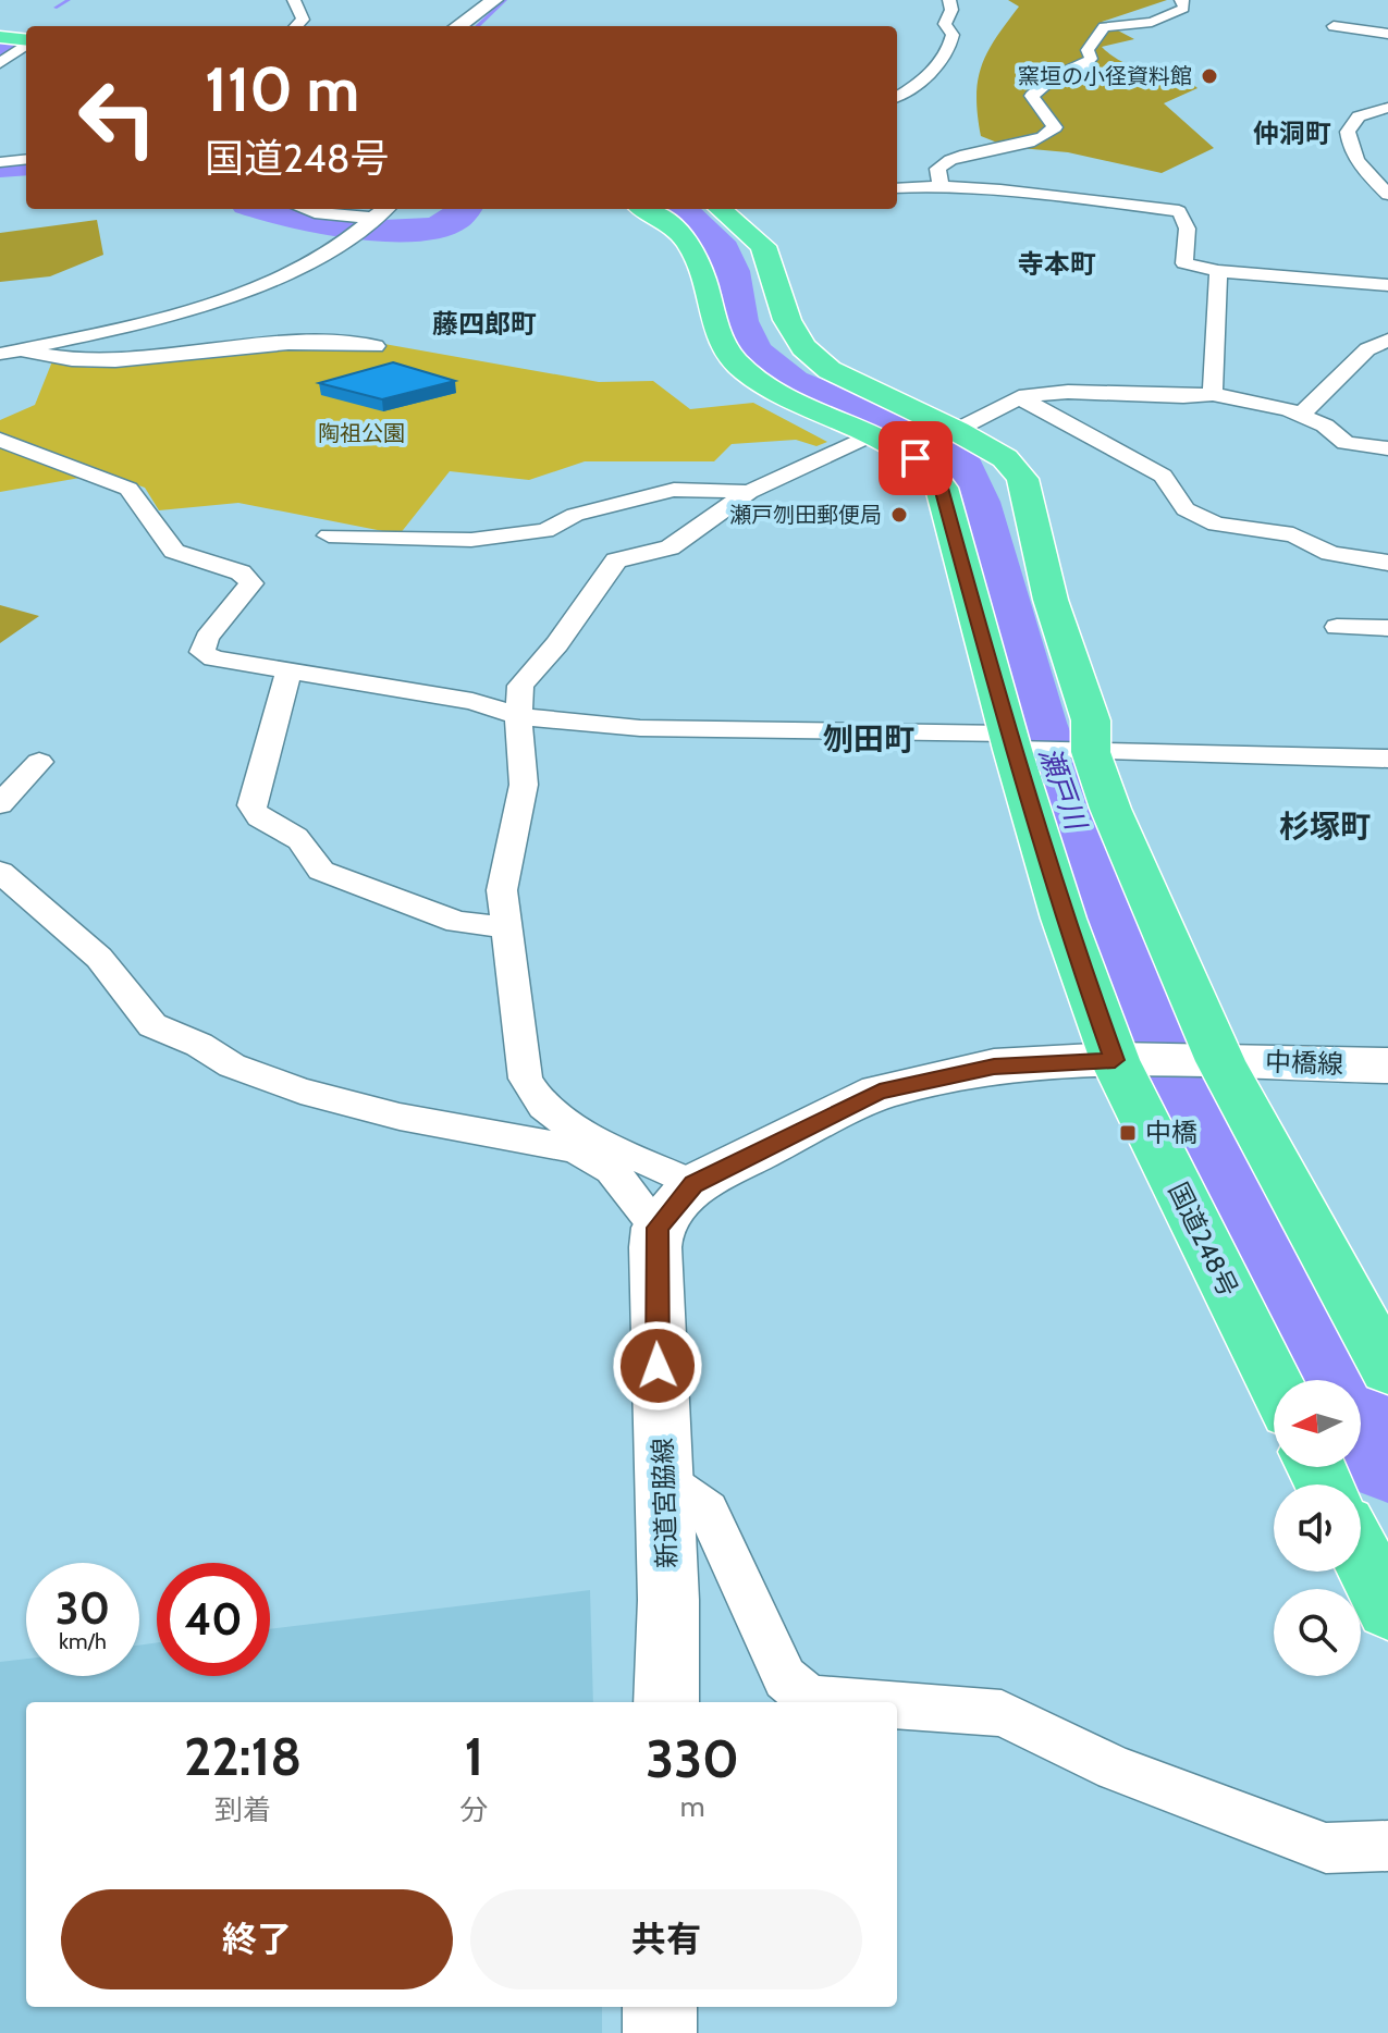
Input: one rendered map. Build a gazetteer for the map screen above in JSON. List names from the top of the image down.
{
  "streets": {
    "highway": ["国道248号"],
    "street": ["中橋線", "新道宮脇線"]
  },
  "crossings": [
    ["中橋線", "国道248号"]
  ],
  "districts": [
    "仲洞町",
    "寺本町",
    "藤四郎町",
    "刎田町",
    "杉塚町"
  ],
  "water": ["瀬戸川"],
  "parks": ["陶祖公園"],
  "places": {
    "other": ["窯垣の小径資料館", "瀬戸刎田郵便局"],
    "transit": ["中橋"]
  },
  "north": "left",
  "page": {
    "turn": ["110 m", "国道248号"],
    "speed": "30 km/h",
    "limit": "40",
    "eta": [
      "22:18",
      "到着",
      "1",
      "分",
      "330",
      "m"
    ],
    "buttons": ["終了", "共有"]
  }
}
